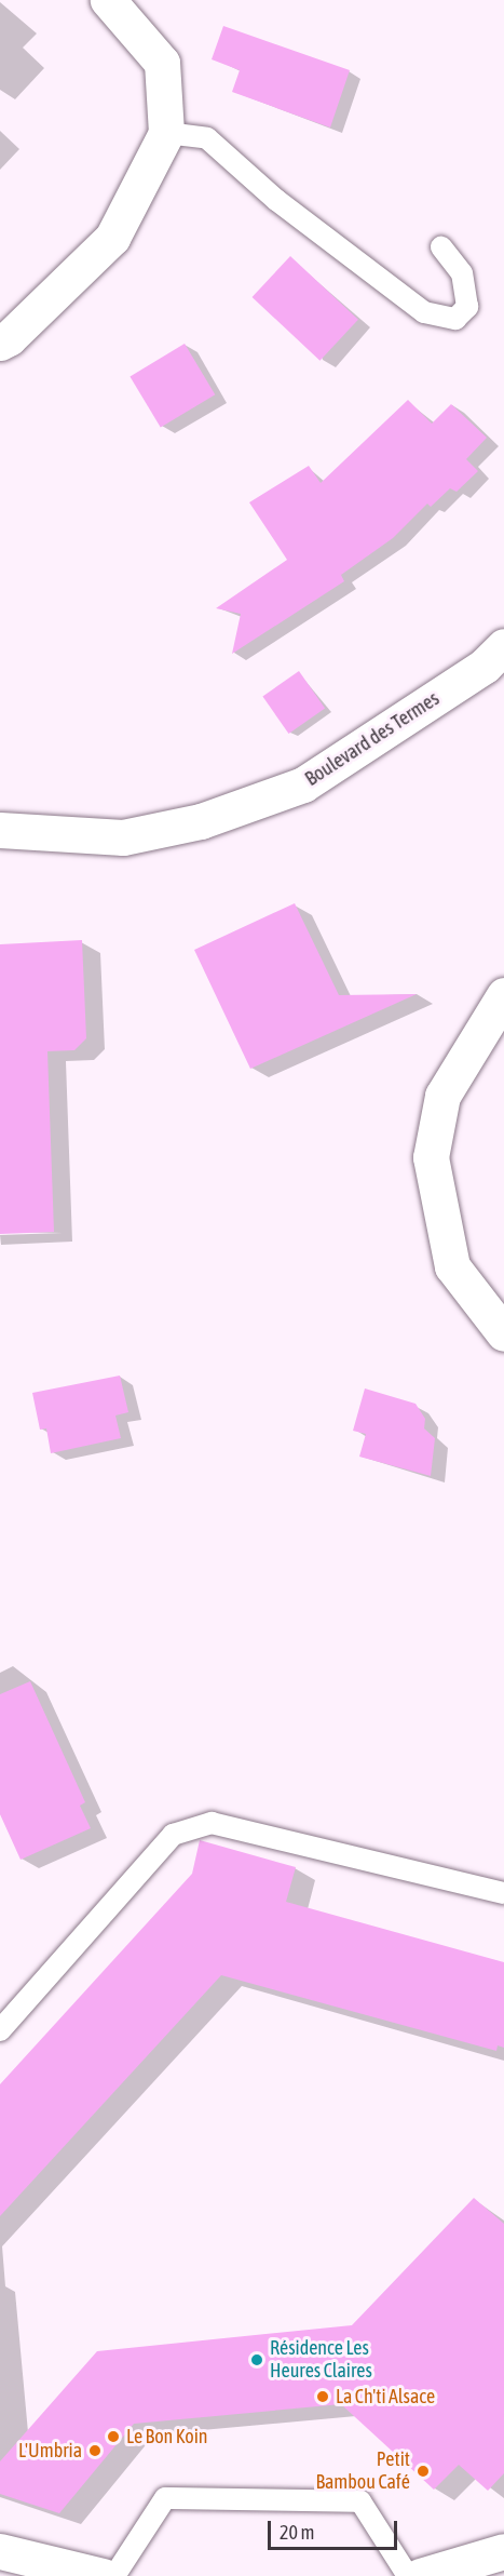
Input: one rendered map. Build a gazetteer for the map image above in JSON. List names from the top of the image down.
{
  "streets": {
    "street": ["Boulevard des Termes"]
  },
  "places": [
    "Résidence Les Heures Claires",
    "La Ch'ti Alsace",
    "Le Bon Koin",
    "L'Umbria",
    "Petit Bambou Café"
  ],
  "scale_bar": "20 m"
}
